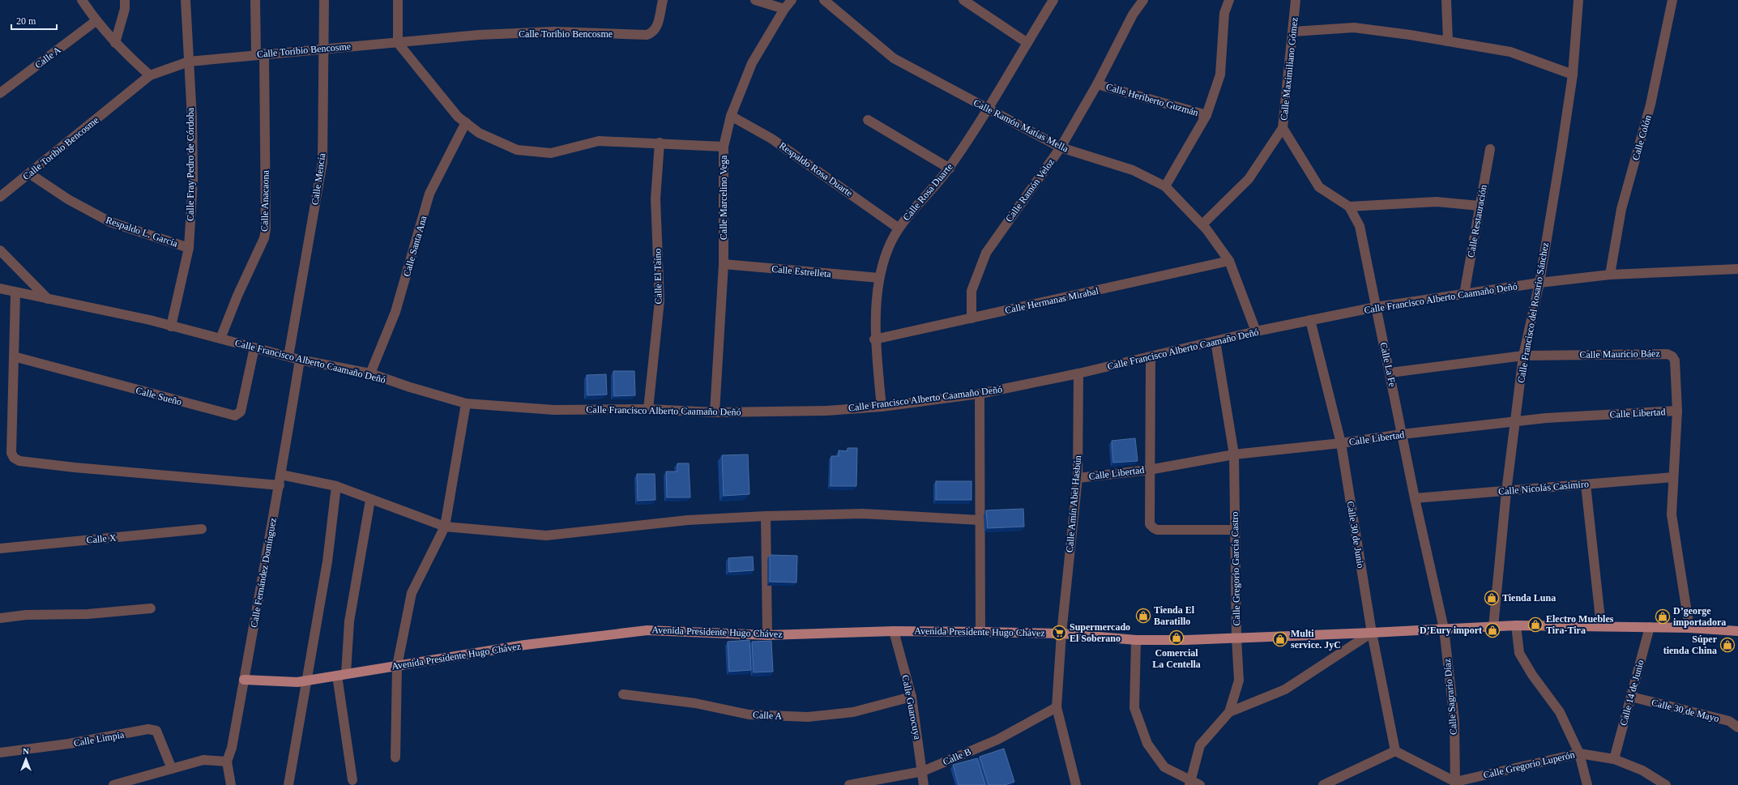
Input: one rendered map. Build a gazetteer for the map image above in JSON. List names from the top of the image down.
{
  "streets": {
    "main road": ["Avenida Presidente Hugo Chávez"],
    "street": [
      "Calle Toribio Bencosme",
      "Calle A",
      "Calle Maximiliano Gómez",
      "Calle Heriberto Guzmán",
      "Calle Ramón Matías Mella",
      "Calle Colón",
      "Calle Fray Pedro de Córdoba",
      "Respaldo Rosa Duarte",
      "Calle Mencía",
      "Calle Ramón Veloz",
      "Calle Rosa Duarte",
      "Calle Marcelino Vega",
      "Calle Anacaona",
      "Calle Restauración",
      "Respaldo L. García",
      "Calle Santa Ana",
      "Calle Estrelleta",
      "Calle El Taíno",
      "Calle Francisco Alberto Caamaño Deñó",
      "Calle Hermanas Mirabal",
      "Calle Francisco del Rosario Sánchez",
      "Calle Mauricio Báez",
      "Calle La Fe",
      "Calle Sueño",
      "Calle Libertad",
      "Calle Nicolás Casimiro",
      "Calle Amín Abel Hasbún",
      "Calle 30 de Junio",
      "Calle X",
      "Calle Gregorio García Castro",
      "Calle Fernández Domínguez",
      "Calle 14 de Junio",
      "Calle Sagrario Díaz",
      "Calle Guarocuya",
      "Calle 30 de Mayo",
      "Calle Limpia",
      "Calle B",
      "Calle Gregorio Luperón"
    ]
  },
  "crossings": [
    ["Calle Toribio Bencosme", "Calle Fray Pedro de Córdoba"],
    ["Calle Toribio Bencosme", "Calle Mencía"],
    ["Calle Toribio Bencosme", "Calle Anacaona"],
    ["Calle Toribio Bencosme", "Respaldo L. García"],
    ["Calle A", "Calle Guarocuya"],
    ["Calle Maximiliano Gómez", "Calle Ramón Matías Mella"],
    ["Calle Maximiliano Gómez", "Calle La Fe"],
    ["Calle Heriberto Guzmán", "Calle Ramón Veloz"],
    ["Calle Ramón Matías Mella", "Calle Ramón Veloz"],
    ["Calle Ramón Matías Mella", "Calle Rosa Duarte"],
    ["Calle Ramón Matías Mella", "Calle Francisco Alberto Caamaño Deñó"],
    ["Calle Ramón Matías Mella", "Calle Hermanas Mirabal"],
    ["Calle Colón", "Calle Francisco Alberto Caamaño Deñó"],
    ["Calle Fray Pedro de Córdoba", "Respaldo L. García"],
    ["Calle Fray Pedro de Córdoba", "Calle Francisco Alberto Caamaño Deñó"],
    ["Respaldo Rosa Duarte", "Calle Rosa Duarte"],
    ["Respaldo Rosa Duarte", "Calle Marcelino Vega"],
    ["Calle Mencía", "Calle Francisco Alberto Caamaño Deñó"],
    ["Calle Ramón Veloz", "Calle Hermanas Mirabal"],
    ["Calle Rosa Duarte", "Calle Estrelleta"],
    ["Calle Rosa Duarte", "Calle Francisco Alberto Caamaño Deñó"],
    ["Calle Rosa Duarte", "Calle Hermanas Mirabal"],
    ["Calle Marcelino Vega", "Calle Estrelleta"],
    ["Calle Marcelino Vega", "Calle Francisco Alberto Caamaño Deñó"],
    ["Calle Anacaona", "Calle Francisco Alberto Caamaño Deñó"],
    ["Calle Restauración", "Calle Francisco Alberto Caamaño Deñó"],
    ["Calle Santa Ana", "Calle Francisco Alberto Caamaño Deñó"],
    ["Calle El Taíno", "Calle Francisco Alberto Caamaño Deñó"],
    ["Calle Francisco Alberto Caamaño Deñó", "Calle Francisco del Rosario Sánchez"],
    ["Calle Francisco Alberto Caamaño Deñó", "Calle La Fe"],
    ["Calle Francisco Alberto Caamaño Deñó", "Calle Sueño"],
    ["Calle Francisco Alberto Caamaño Deñó", "Calle Amín Abel Hasbún"],
    ["Calle Francisco Alberto Caamaño Deñó", "Calle 30 de Junio"],
    ["Calle Francisco Alberto Caamaño Deñó", "Calle Gregorio García Castro"],
    ["Calle Francisco Alberto Caamaño Deñó", "Calle Fernández Domínguez"],
    ["Calle Francisco del Rosario Sánchez", "Calle Mauricio Báez"],
    ["Calle Francisco del Rosario Sánchez", "Calle Libertad"],
    ["Calle Francisco del Rosario Sánchez", "Calle Nicolás Casimiro"],
    ["Calle Francisco del Rosario Sánchez", "Avenida Presidente Hugo Chávez"],
    ["Calle Mauricio Báez", "Calle La Fe"],
    ["Calle Mauricio Báez", "Calle Libertad"],
    ["Calle Mauricio Báez", "Calle Nicolás Casimiro"],
    ["Calle Mauricio Báez", "Avenida Presidente Hugo Chávez"],
    ["Calle La Fe", "Calle Libertad"],
    ["Calle La Fe", "Calle Nicolás Casimiro"],
    ["Calle La Fe", "Avenida Presidente Hugo Chávez"],
    ["Calle La Fe", "Calle Sagrario Díaz"],
    ["Calle Libertad", "Calle Amín Abel Hasbún"],
    ["Calle Libertad", "Calle 30 de Junio"],
    ["Calle Libertad", "Calle Gregorio García Castro"],
    ["Calle Amín Abel Hasbún", "Avenida Presidente Hugo Chávez"],
    ["Calle Amín Abel Hasbún", "Calle B"],
    ["Calle 30 de Junio", "Avenida Presidente Hugo Chávez"],
    ["Calle Gregorio García Castro", "Avenida Presidente Hugo Chávez"],
    ["Calle Fernández Domínguez", "Avenida Presidente Hugo Chávez"],
    ["Avenida Presidente Hugo Chávez", "Calle 14 de Junio"],
    ["Avenida Presidente Hugo Chávez", "Calle Sagrario Díaz"],
    ["Avenida Presidente Hugo Chávez", "Calle Guarocuya"],
    ["Calle 14 de Junio", "Calle 30 de Mayo"],
    ["Calle 14 de Junio", "Calle Gregorio Luperón"],
    ["Calle Sagrario Díaz", "Calle Gregorio Luperón"],
    ["Calle Guarocuya", "Calle B"]
  ],
  "places": {
    "shop": [
      "Tienda Luna",
      "Tienda El Baratillo",
      "D’george importadora",
      "Electro Muebles Tira-Tira",
      "D’Eury import",
      "Comercial La Centella",
      "Multi service. JyC",
      "Súper tienda China"
    ],
    "supermarket": ["Supermercado El Soberano"]
  },
  "scale_bar": "20 m",
  "north": "top"
}
